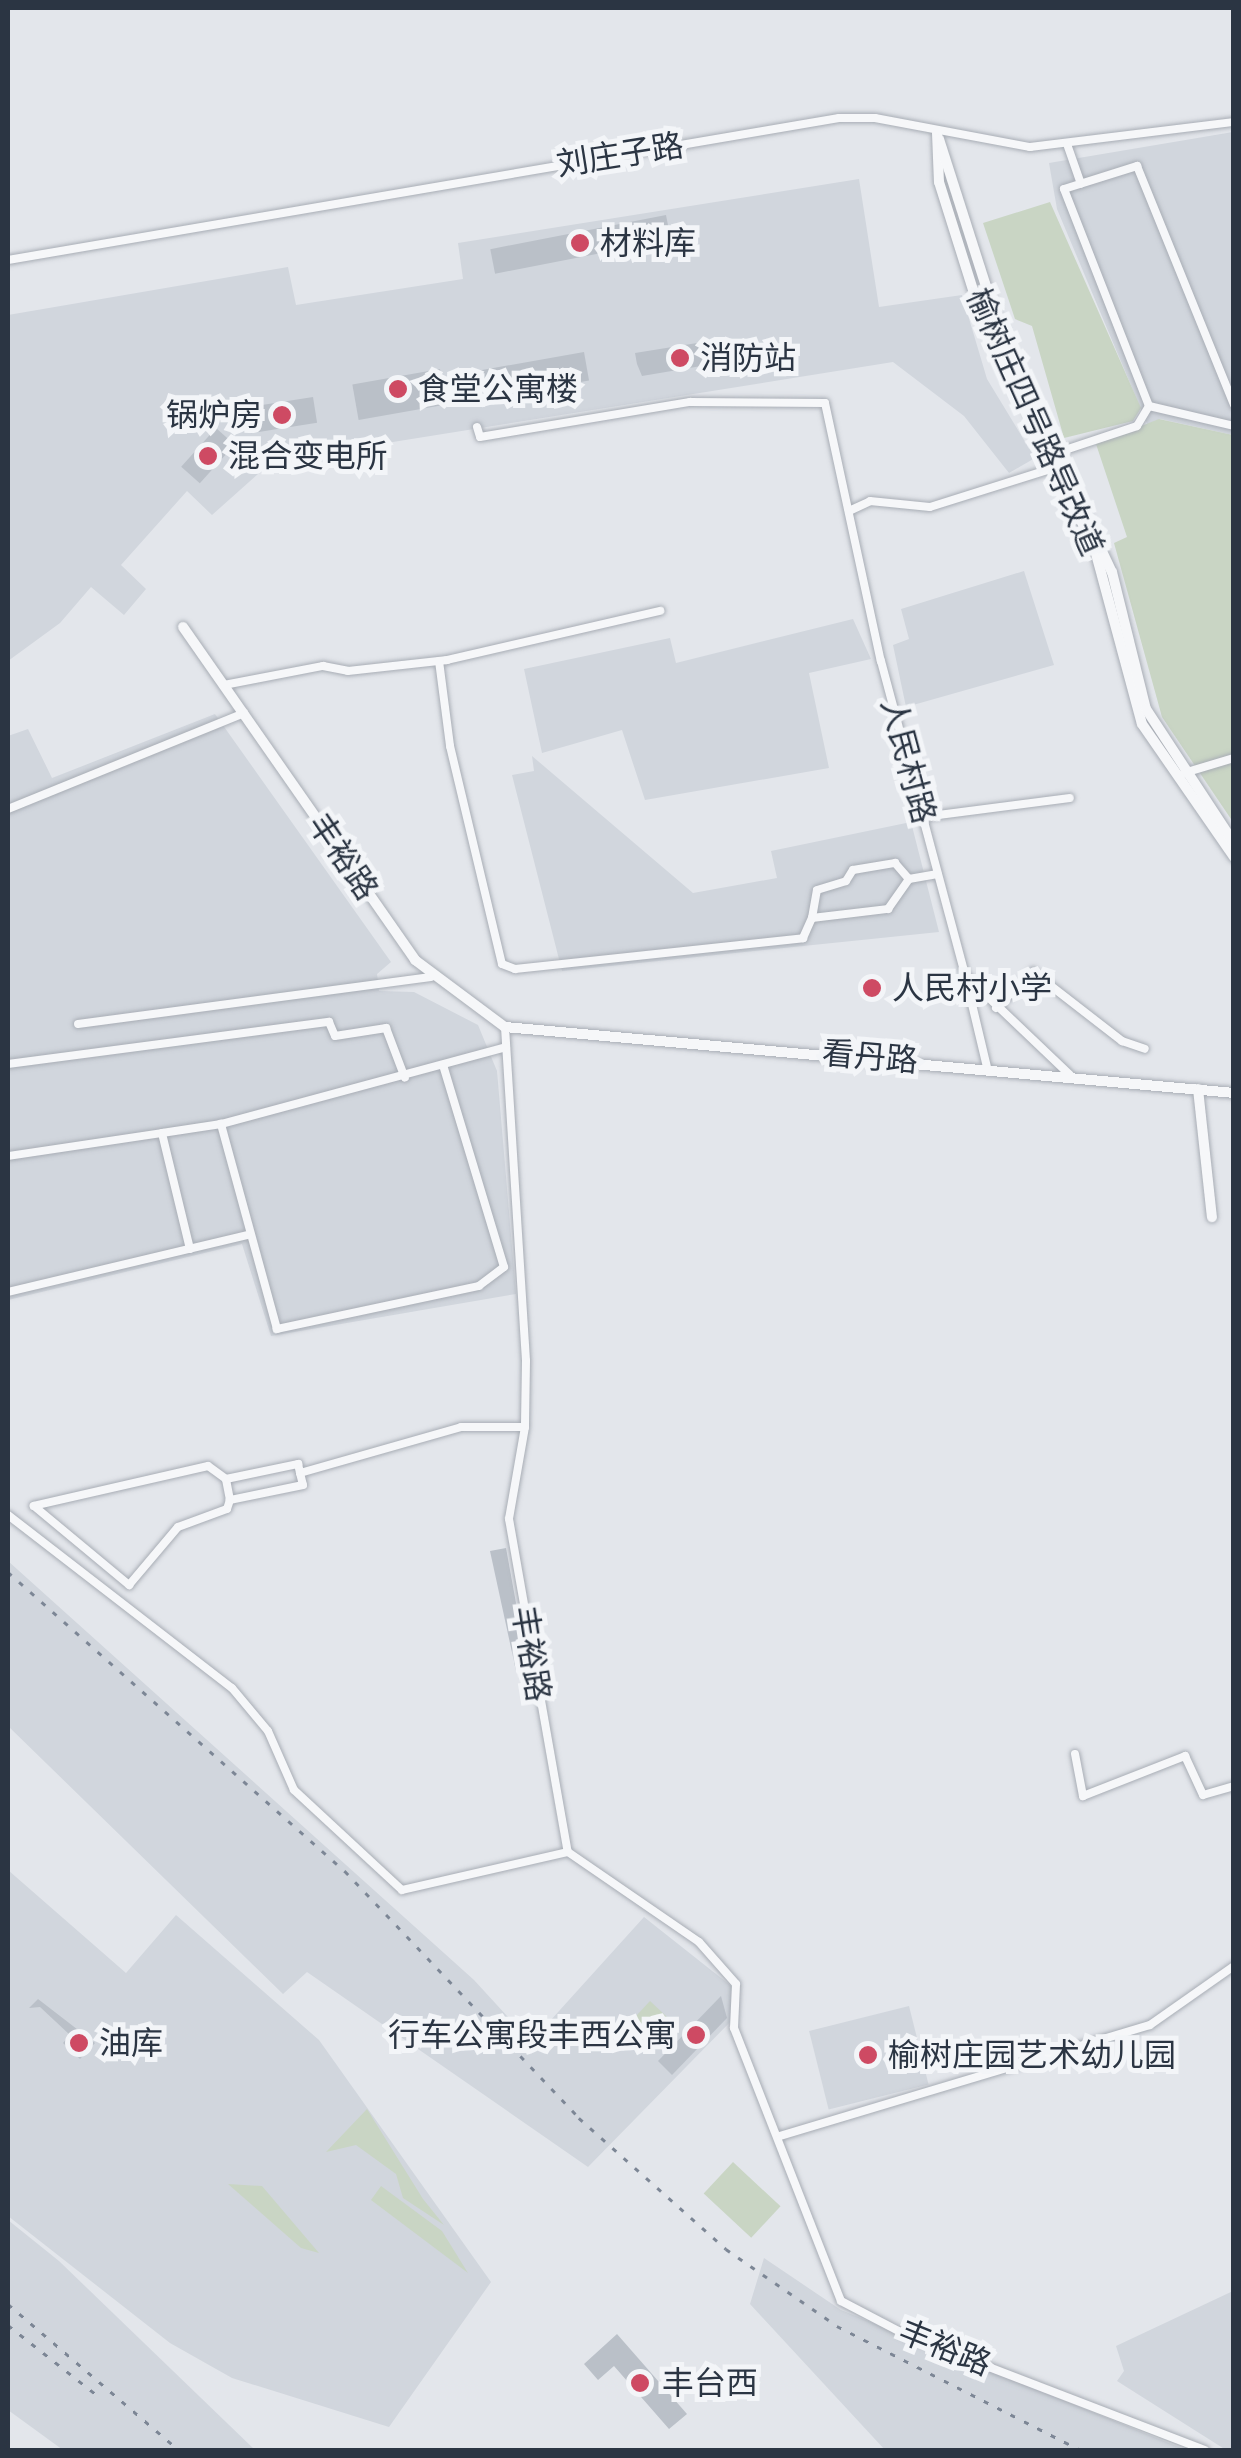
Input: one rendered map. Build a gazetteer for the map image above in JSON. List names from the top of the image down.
{
  "streets": {
    "street": [
      "刘庄子路",
      "榆树庄四号路导改道",
      "人民村路",
      "丰裕路",
      "看丹路"
    ]
  },
  "crossings": [
    ["刘庄子路", "榆树庄四号路导改道"],
    ["人民村路", "看丹路"],
    ["丰裕路", "看丹路"]
  ],
  "places": [
    "材料库",
    "消防站",
    "食堂公寓楼",
    "锅炉房",
    "混合变电所",
    "人民村小学",
    "行车公寓段丰西公寓",
    "油库",
    "榆树庄园艺术幼儿园",
    "丰台西"
  ]
}
